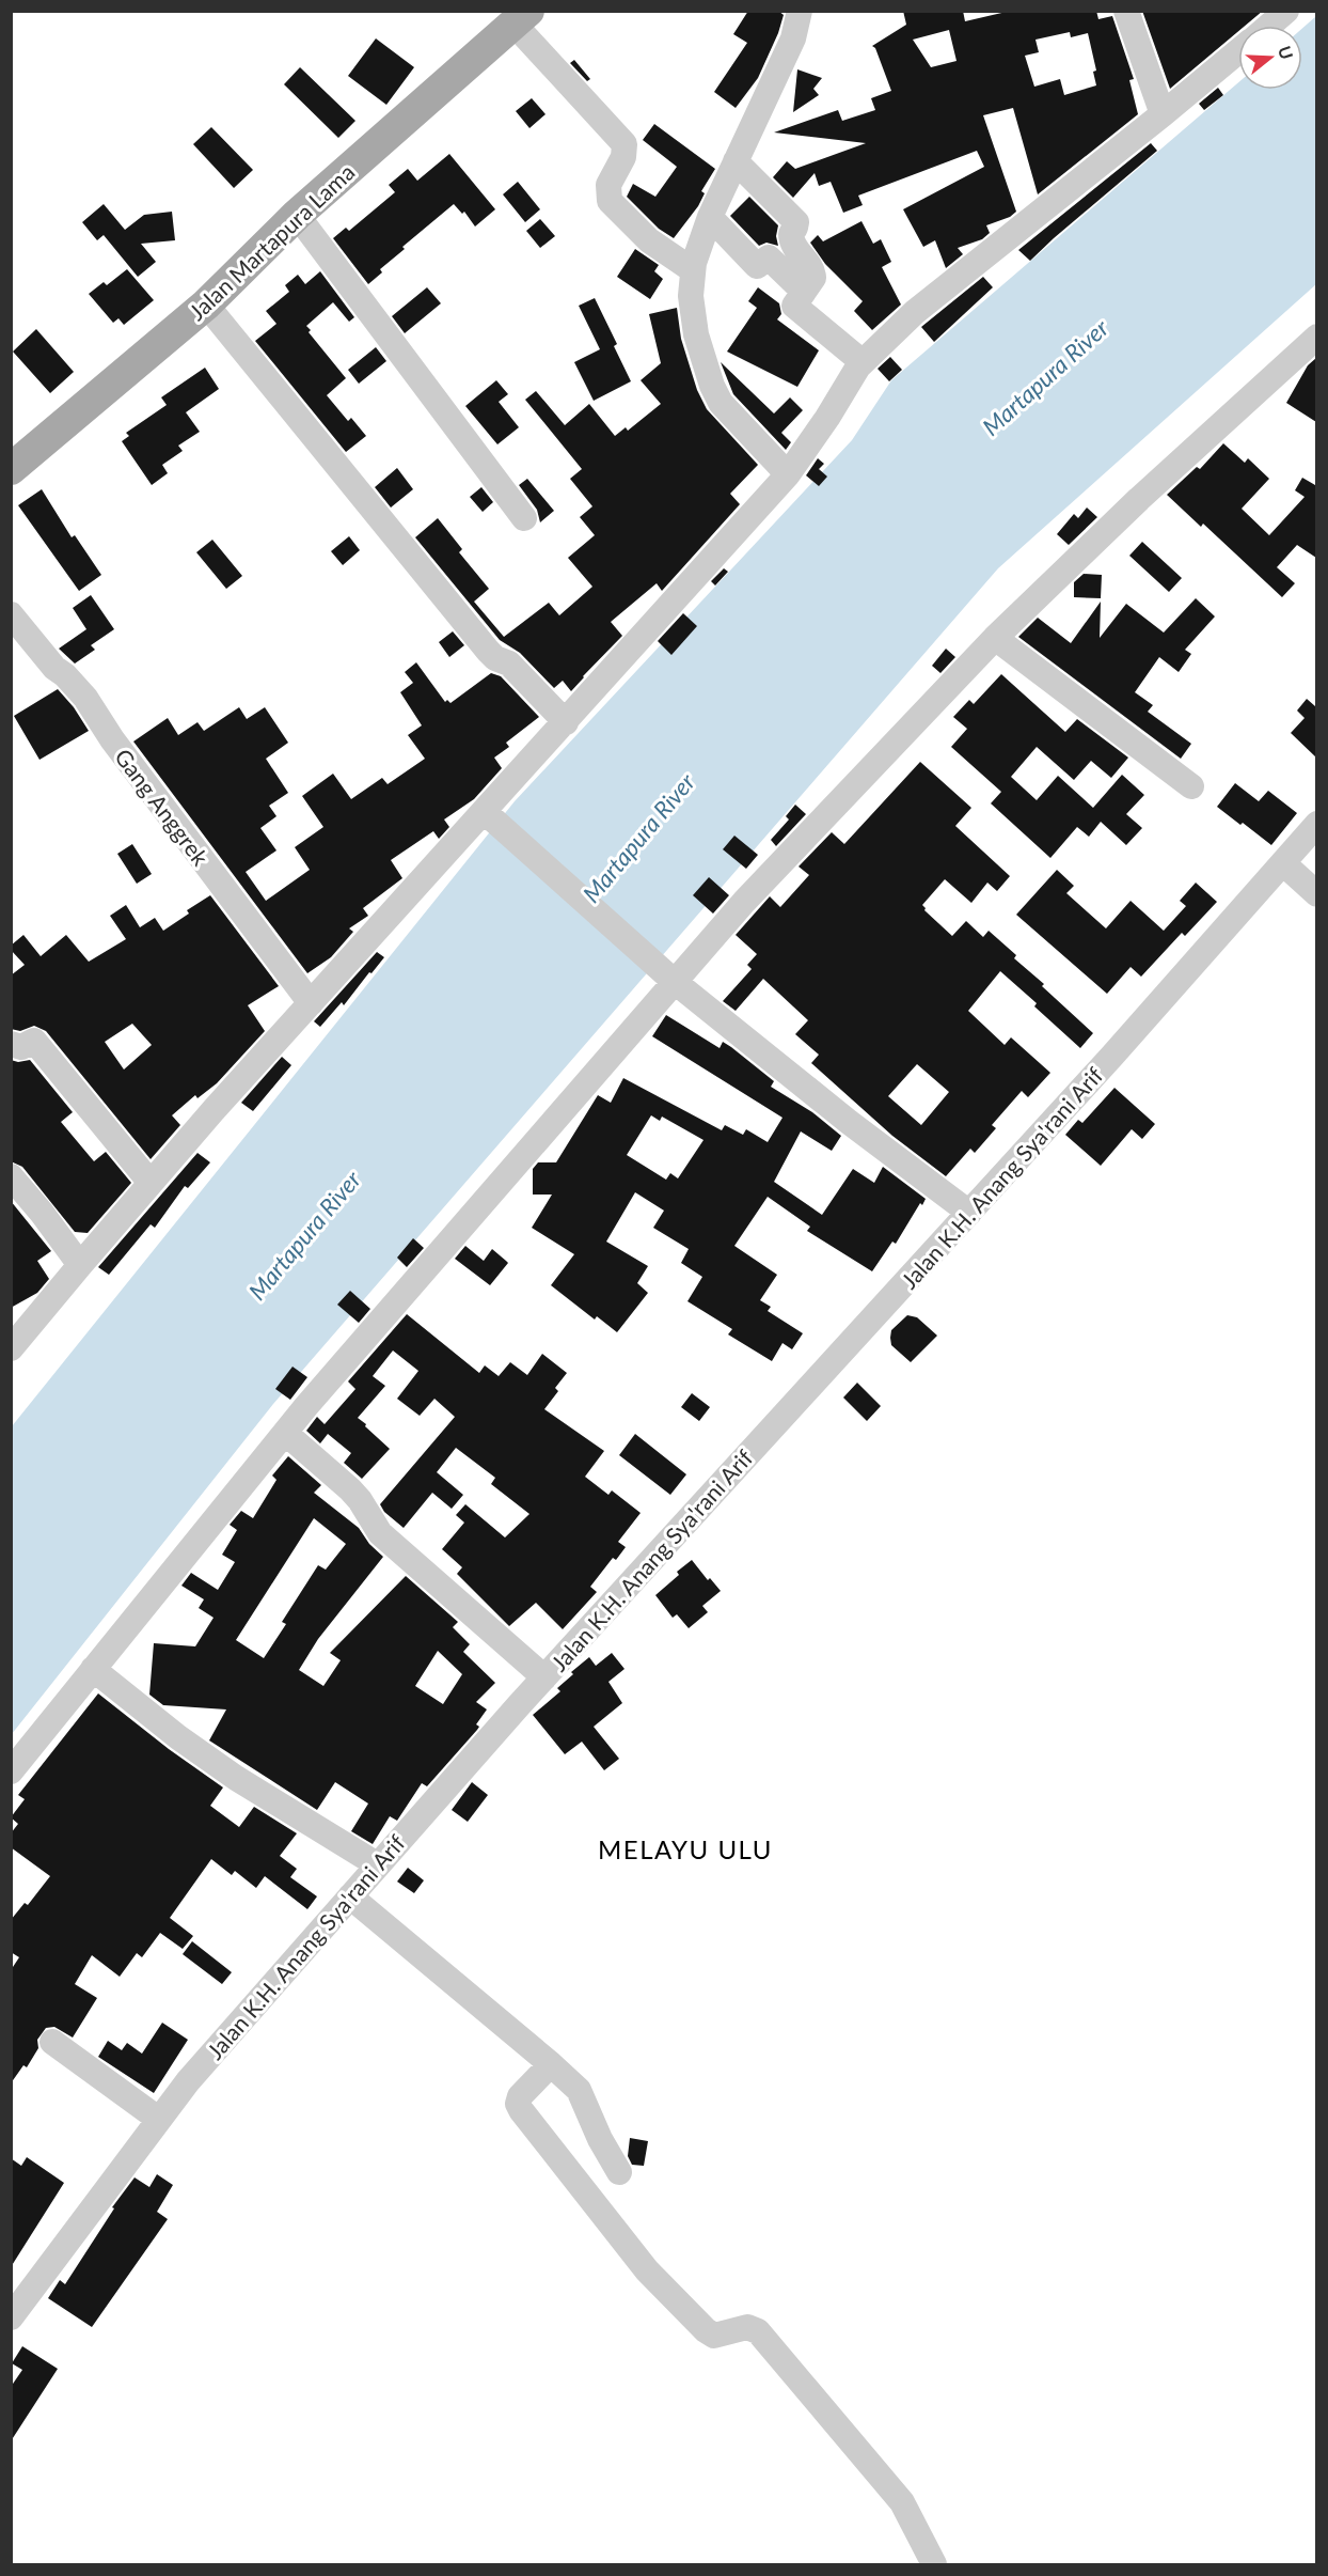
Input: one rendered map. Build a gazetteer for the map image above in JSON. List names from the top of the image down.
{
  "streets": {
    "main road": ["Jalan Martapura Lama"],
    "street": ["Gang Anggrek", "Jalan K.H. Anang Sya'rani Arif"]
  },
  "districts": ["MELAYU ULU"],
  "water": ["Martapura River"],
  "north": "right"
}
